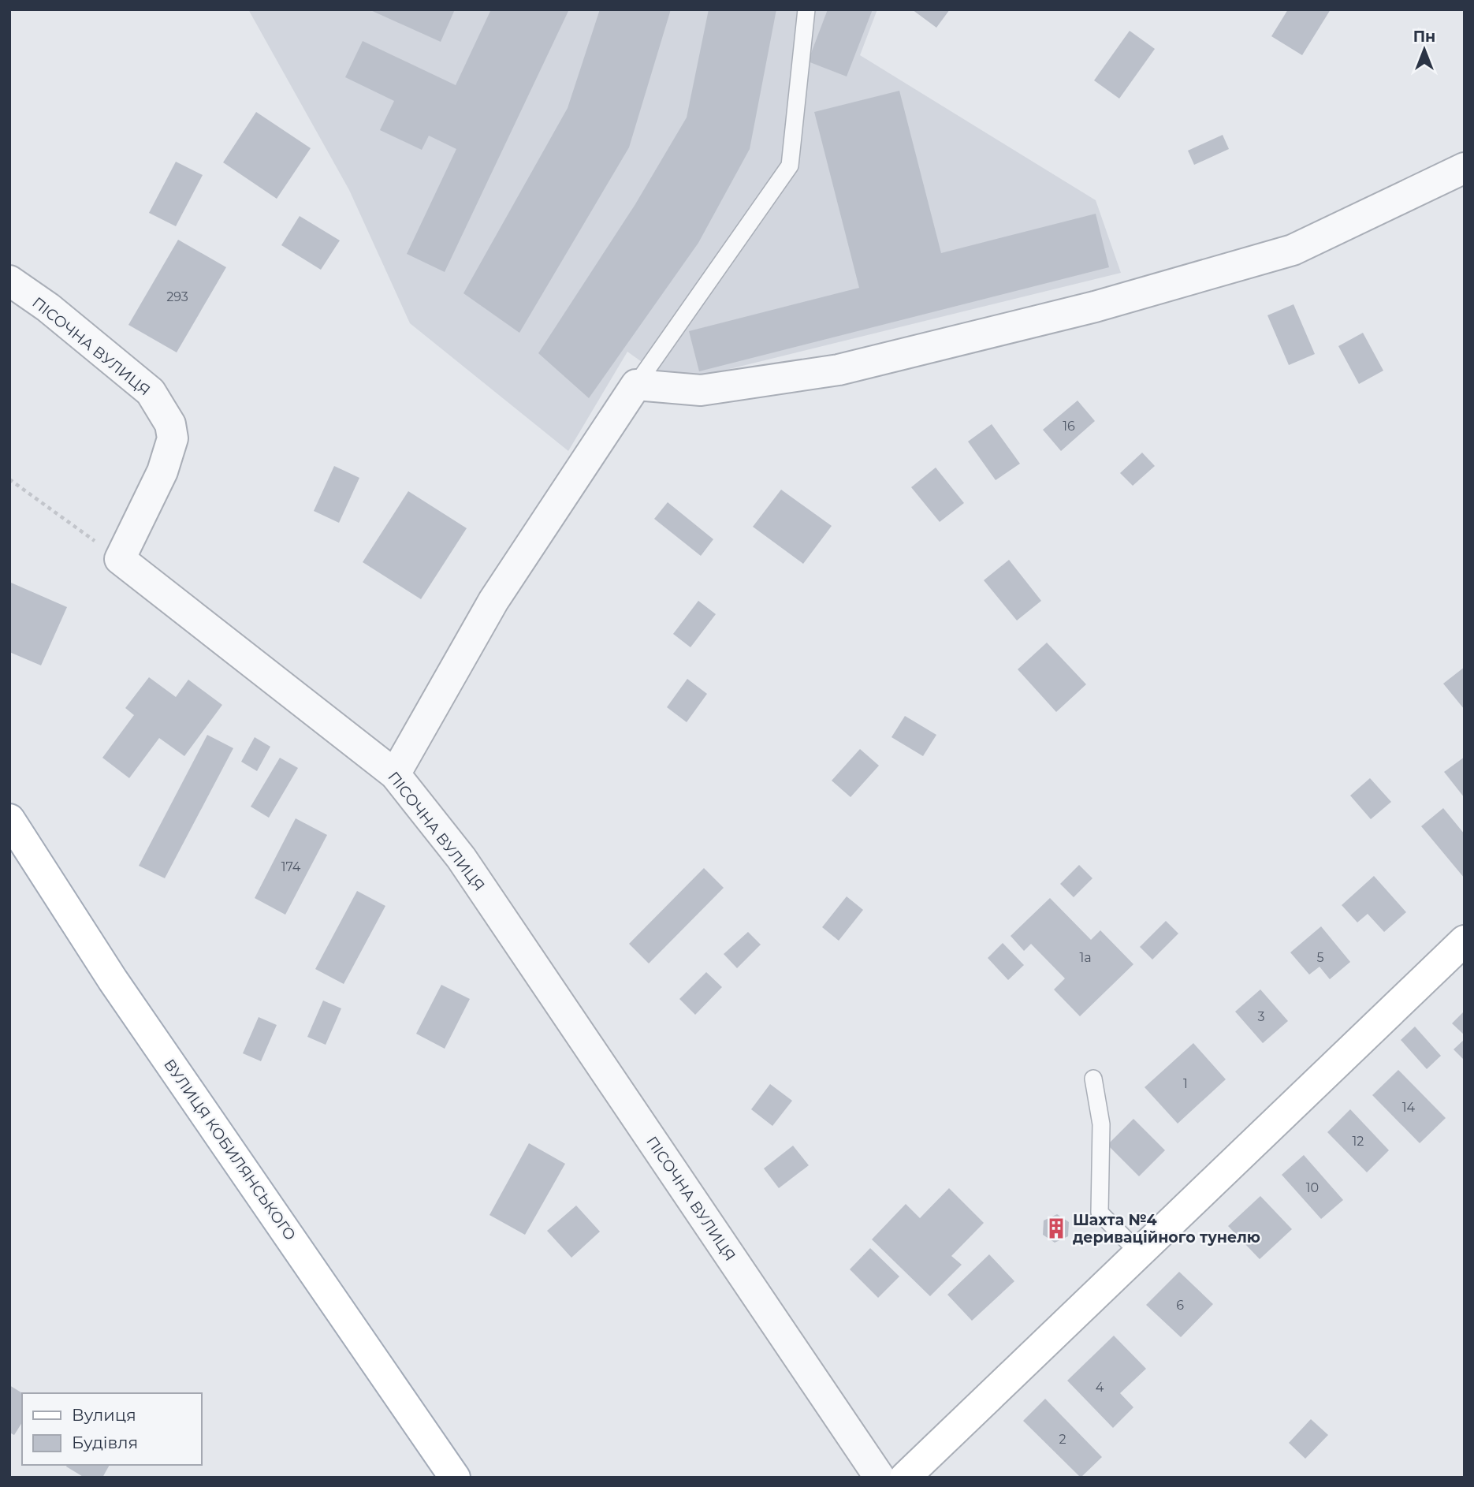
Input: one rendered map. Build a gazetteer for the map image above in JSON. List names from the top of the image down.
{
  "streets": {
    "main road": ["ВУЛИЦЯ КОБИЛЯНСЬКОГО"],
    "street": ["ПІСОЧНА ВУЛИЦЯ"]
  },
  "places": {
    "building": ["Шахта №4 дериваційного тунелю"]
  },
  "house_numbers": [
    "293",
    "16",
    "174",
    "1а",
    "5",
    "3",
    "1",
    "14",
    "12",
    "10",
    "6",
    "4",
    "2"
  ],
  "legend": ["Вулиця", "Будівля"],
  "north": "top"
}
